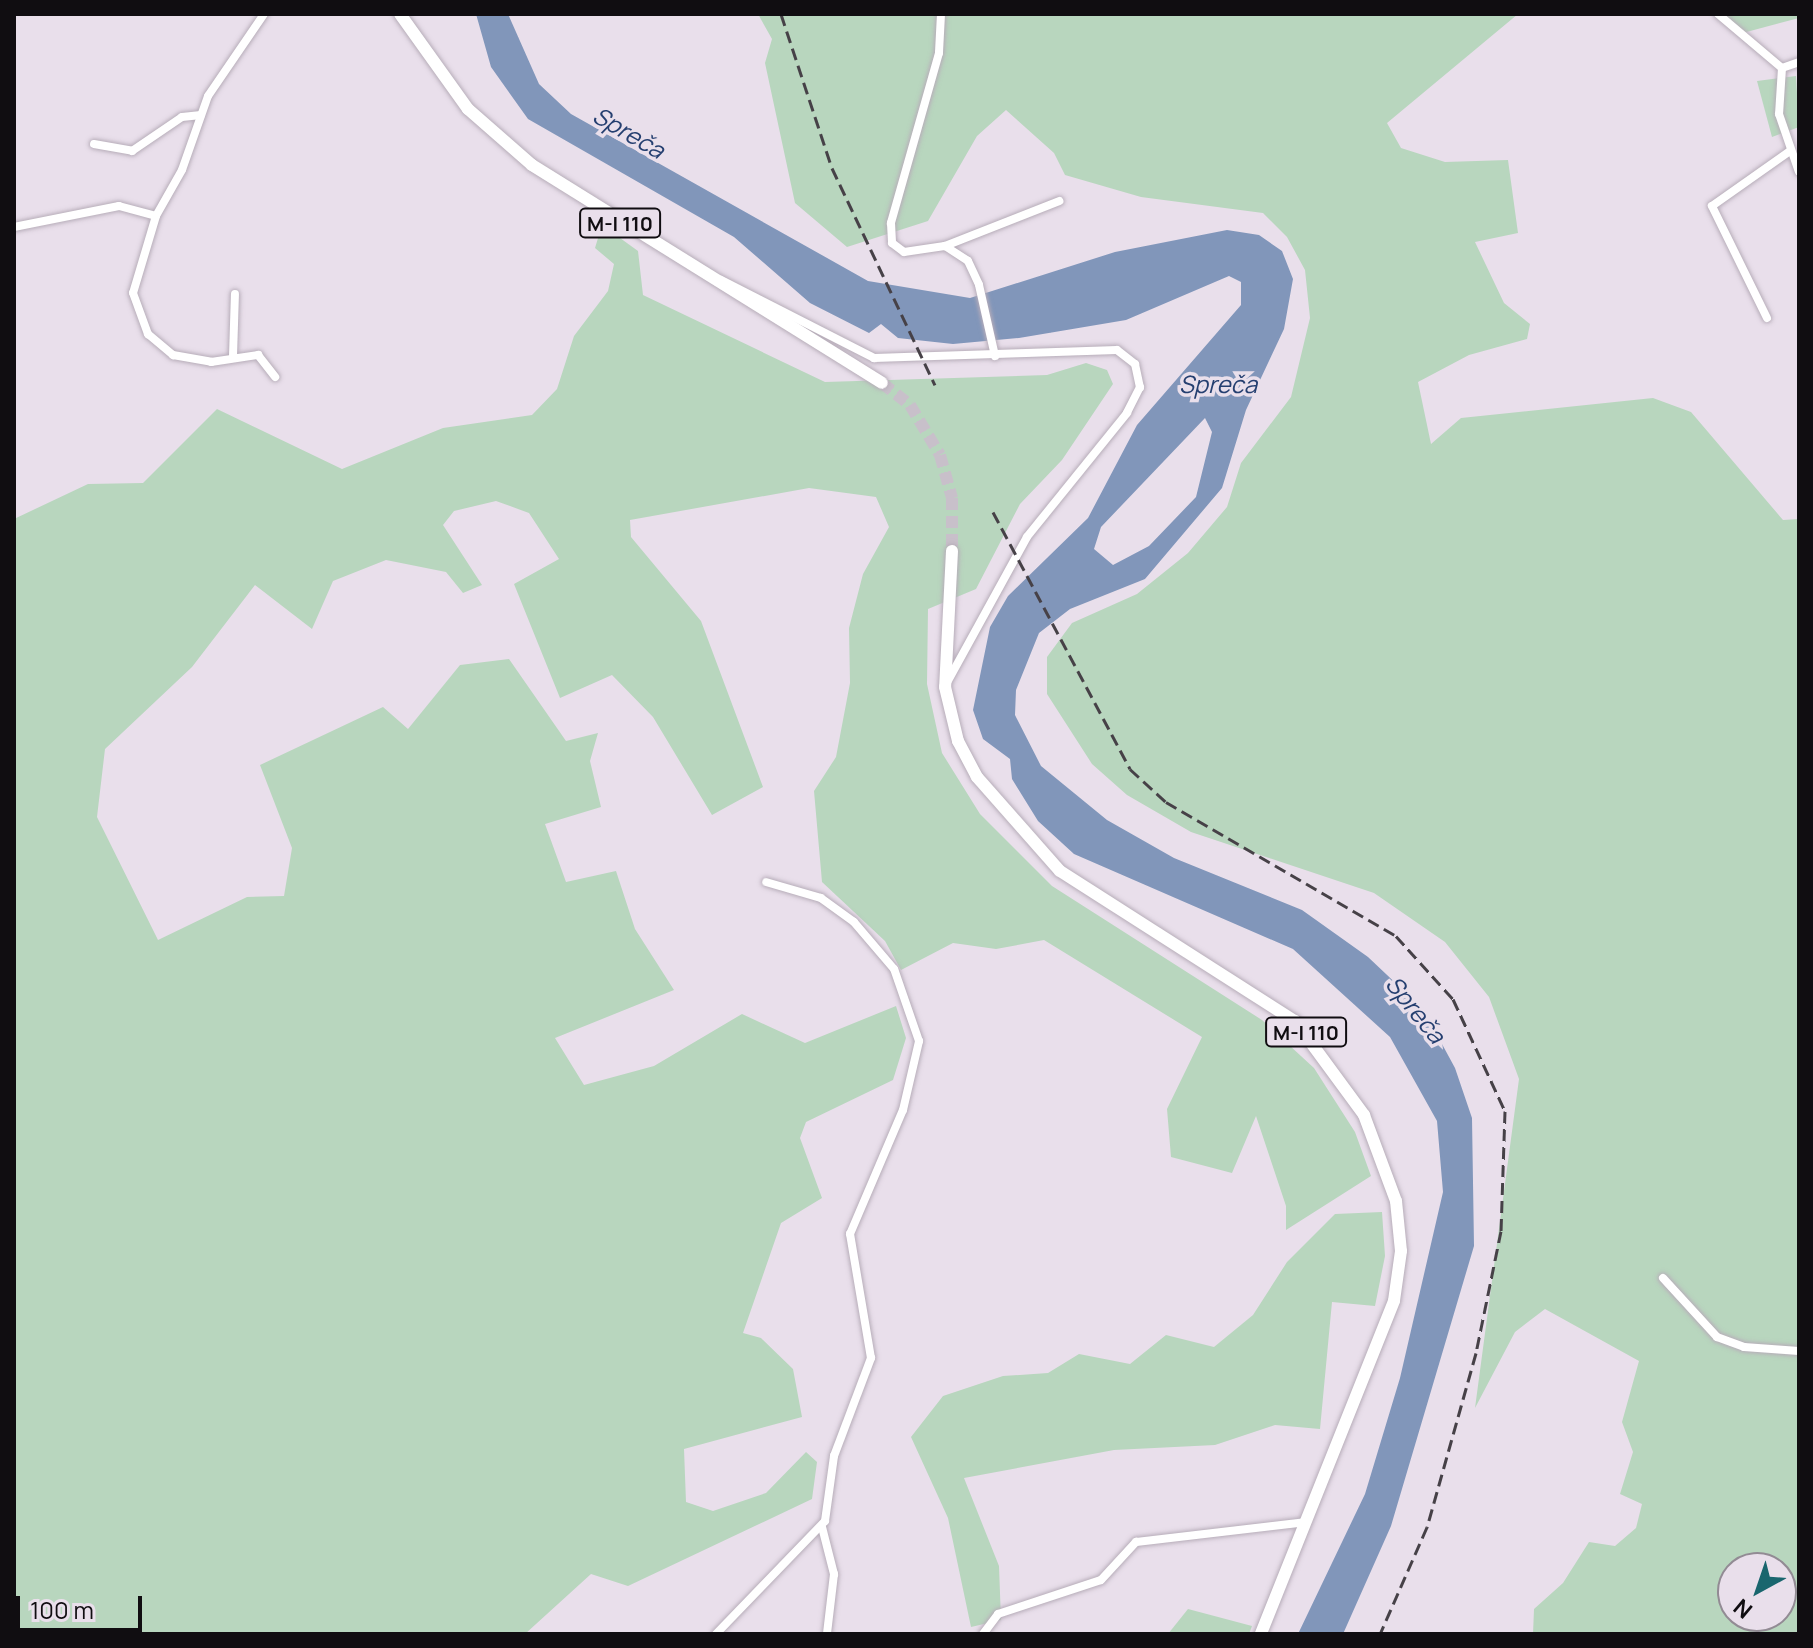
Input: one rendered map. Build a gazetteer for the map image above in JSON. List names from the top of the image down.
{
  "streets": {
    "main road": ["M-I 110"]
  },
  "water": ["Spreča"],
  "scale_bar": "100 m",
  "north": "bottom left"
}
